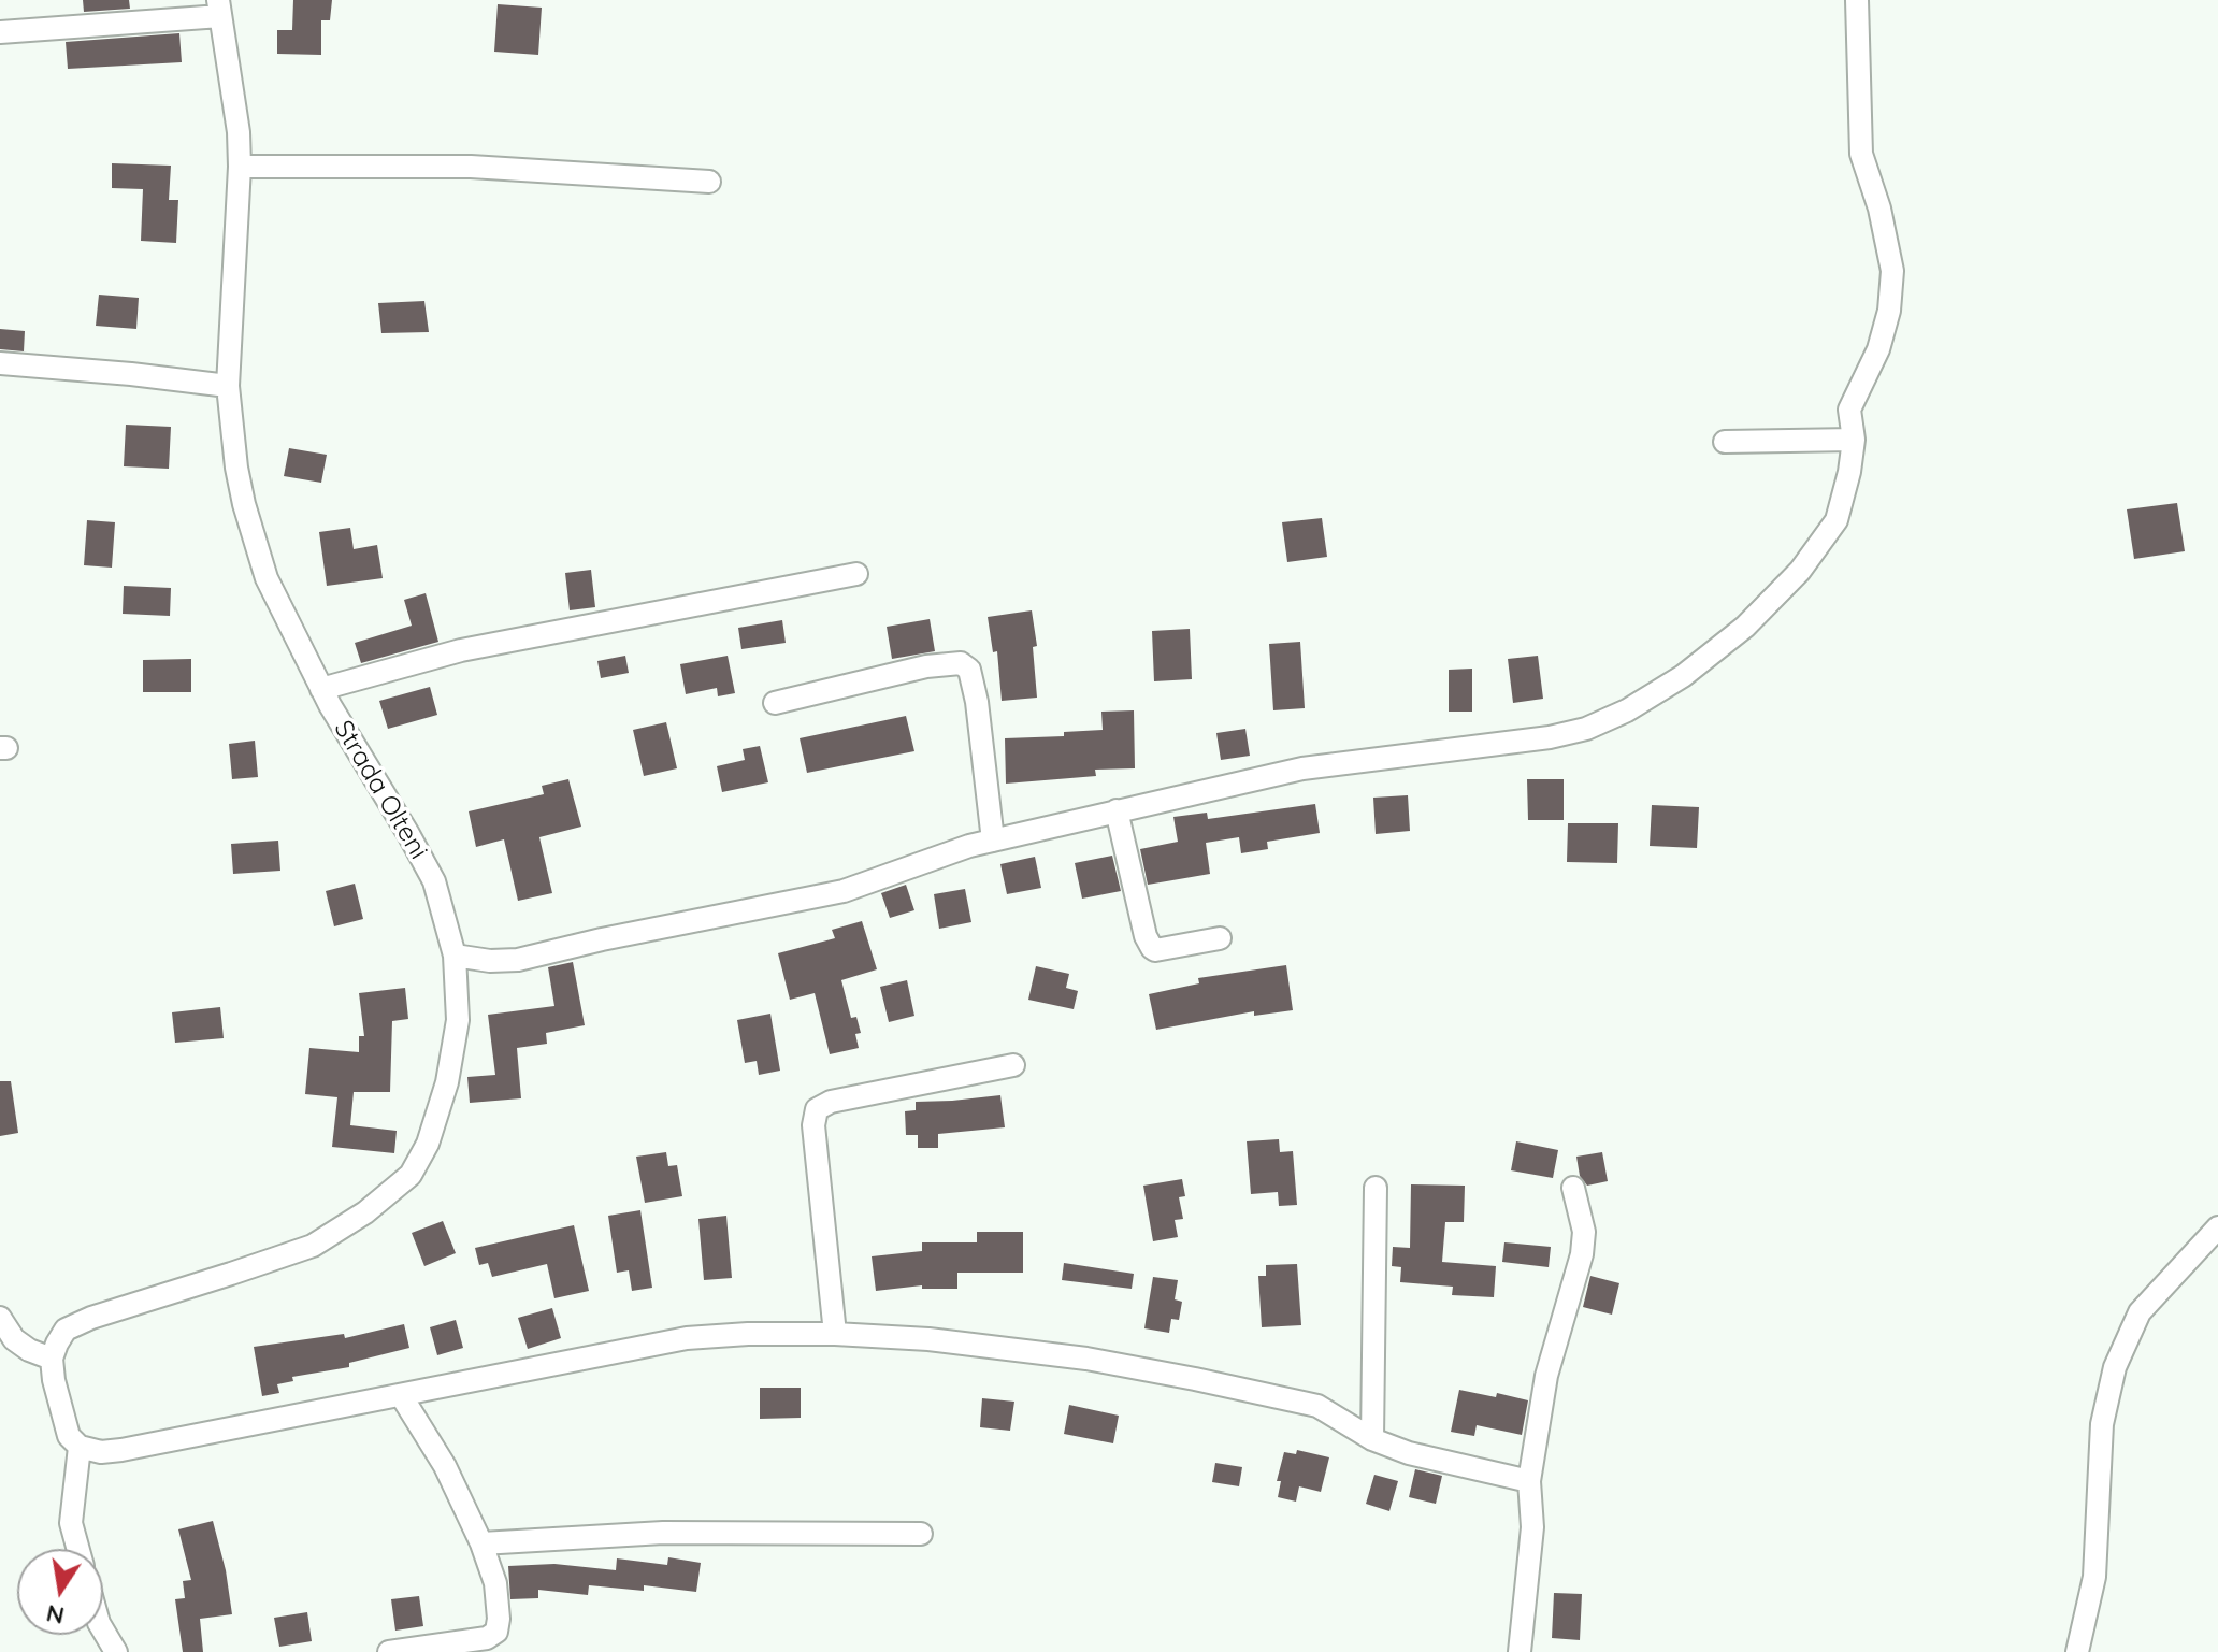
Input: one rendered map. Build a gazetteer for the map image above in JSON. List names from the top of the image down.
{
  "streets": {
    "street": ["Strada Olteni"]
  },
  "north": "bottom"
}
